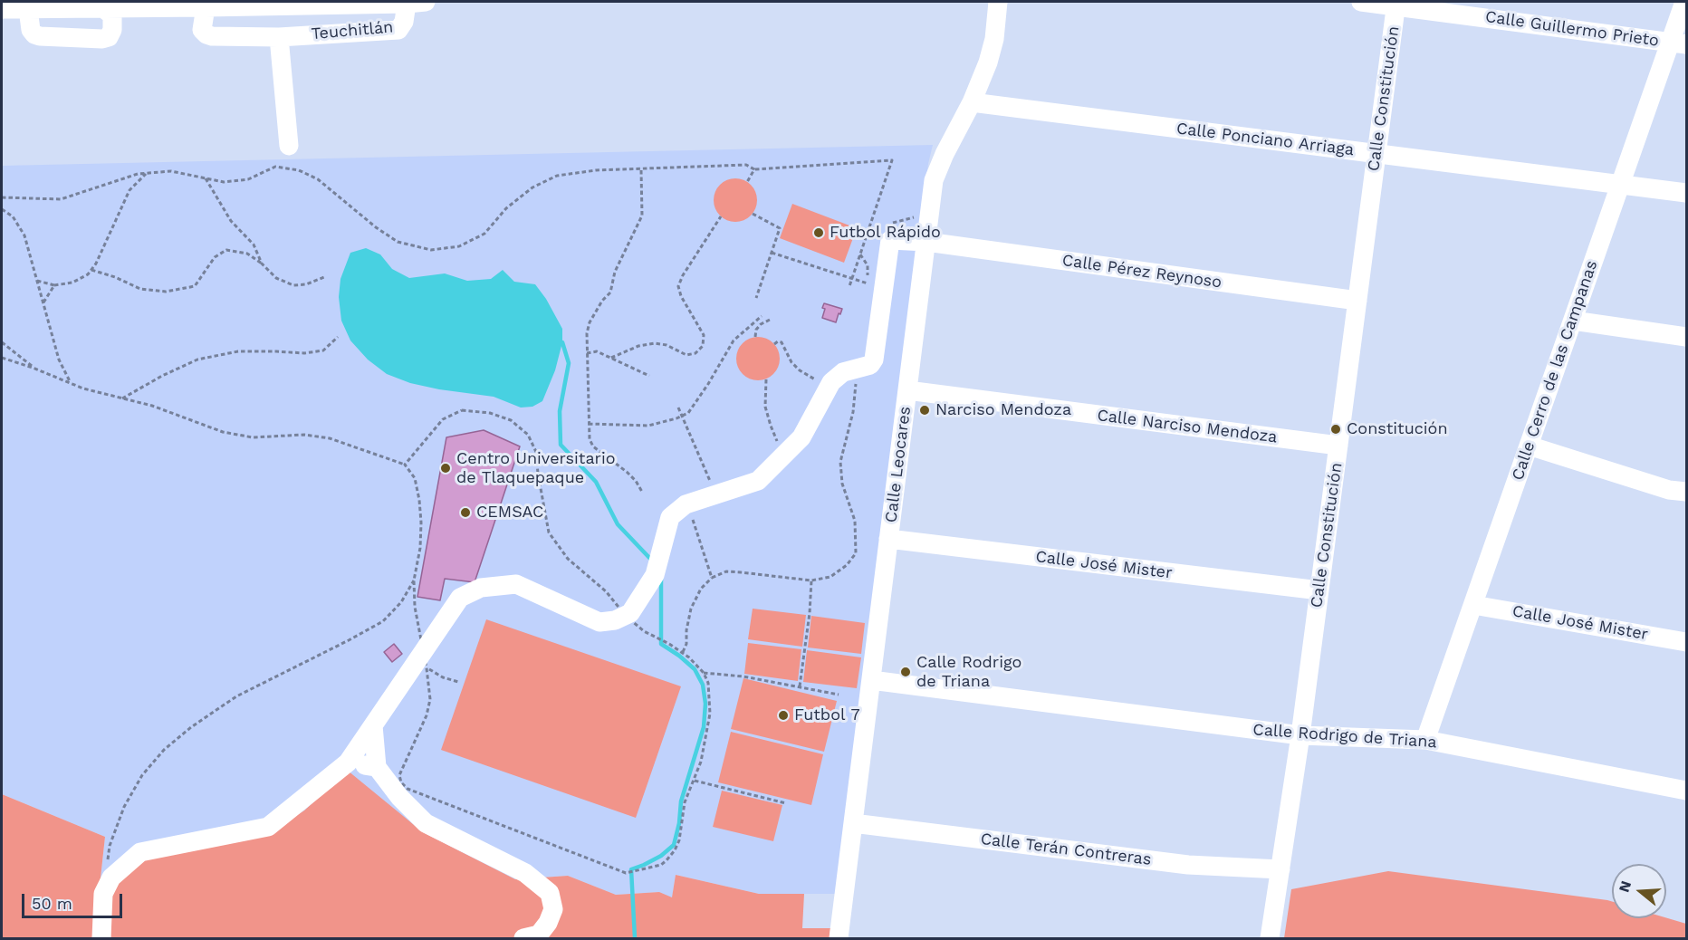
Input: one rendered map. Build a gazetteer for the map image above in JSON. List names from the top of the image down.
{
  "streets": {
    "street": [
      "Calle Guillermo Prieto",
      "Teuchitlán",
      "Calle Constitución",
      "Calle Ponciano Arriaga",
      "Calle Pérez Reynoso",
      "Calle Cerro de las Campanas",
      "Calle Narciso Mendoza",
      "Calle Leocares",
      "Calle José Mister",
      "Calle Rodrigo de Triana",
      "Calle Terán Contreras"
    ]
  },
  "crossings": [
    ["Calle Guillermo Prieto", "Calle Constitución"],
    ["Calle Guillermo Prieto", "Calle Cerro de las Campanas"],
    ["Calle Constitución", "Calle Ponciano Arriaga"],
    ["Calle Constitución", "Calle Pérez Reynoso"],
    ["Calle Constitución", "Calle Narciso Mendoza"],
    ["Calle Constitución", "Calle José Mister"],
    ["Calle Constitución", "Calle Rodrigo de Triana"],
    ["Calle Constitución", "Calle Terán Contreras"],
    ["Calle Ponciano Arriaga", "Calle Cerro de las Campanas"],
    ["Calle Ponciano Arriaga", "Calle Leocares"],
    ["Calle Pérez Reynoso", "Calle Leocares"],
    ["Calle Cerro de las Campanas", "Calle José Mister"],
    ["Calle Cerro de las Campanas", "Calle Rodrigo de Triana"],
    ["Calle Narciso Mendoza", "Calle Leocares"],
    ["Calle Leocares", "Calle José Mister"],
    ["Calle Leocares", "Calle Rodrigo de Triana"],
    ["Calle Leocares", "Calle Terán Contreras"]
  ],
  "places": [
    "Futbol Rápido",
    "Narciso Mendoza",
    "Constitución",
    "Centro Universitario de Tlaquepaque",
    "CEMSAC",
    "Calle Rodrigo de Triana",
    "Futbol 7"
  ],
  "scale_bar": "50 m",
  "north": "left"
}
